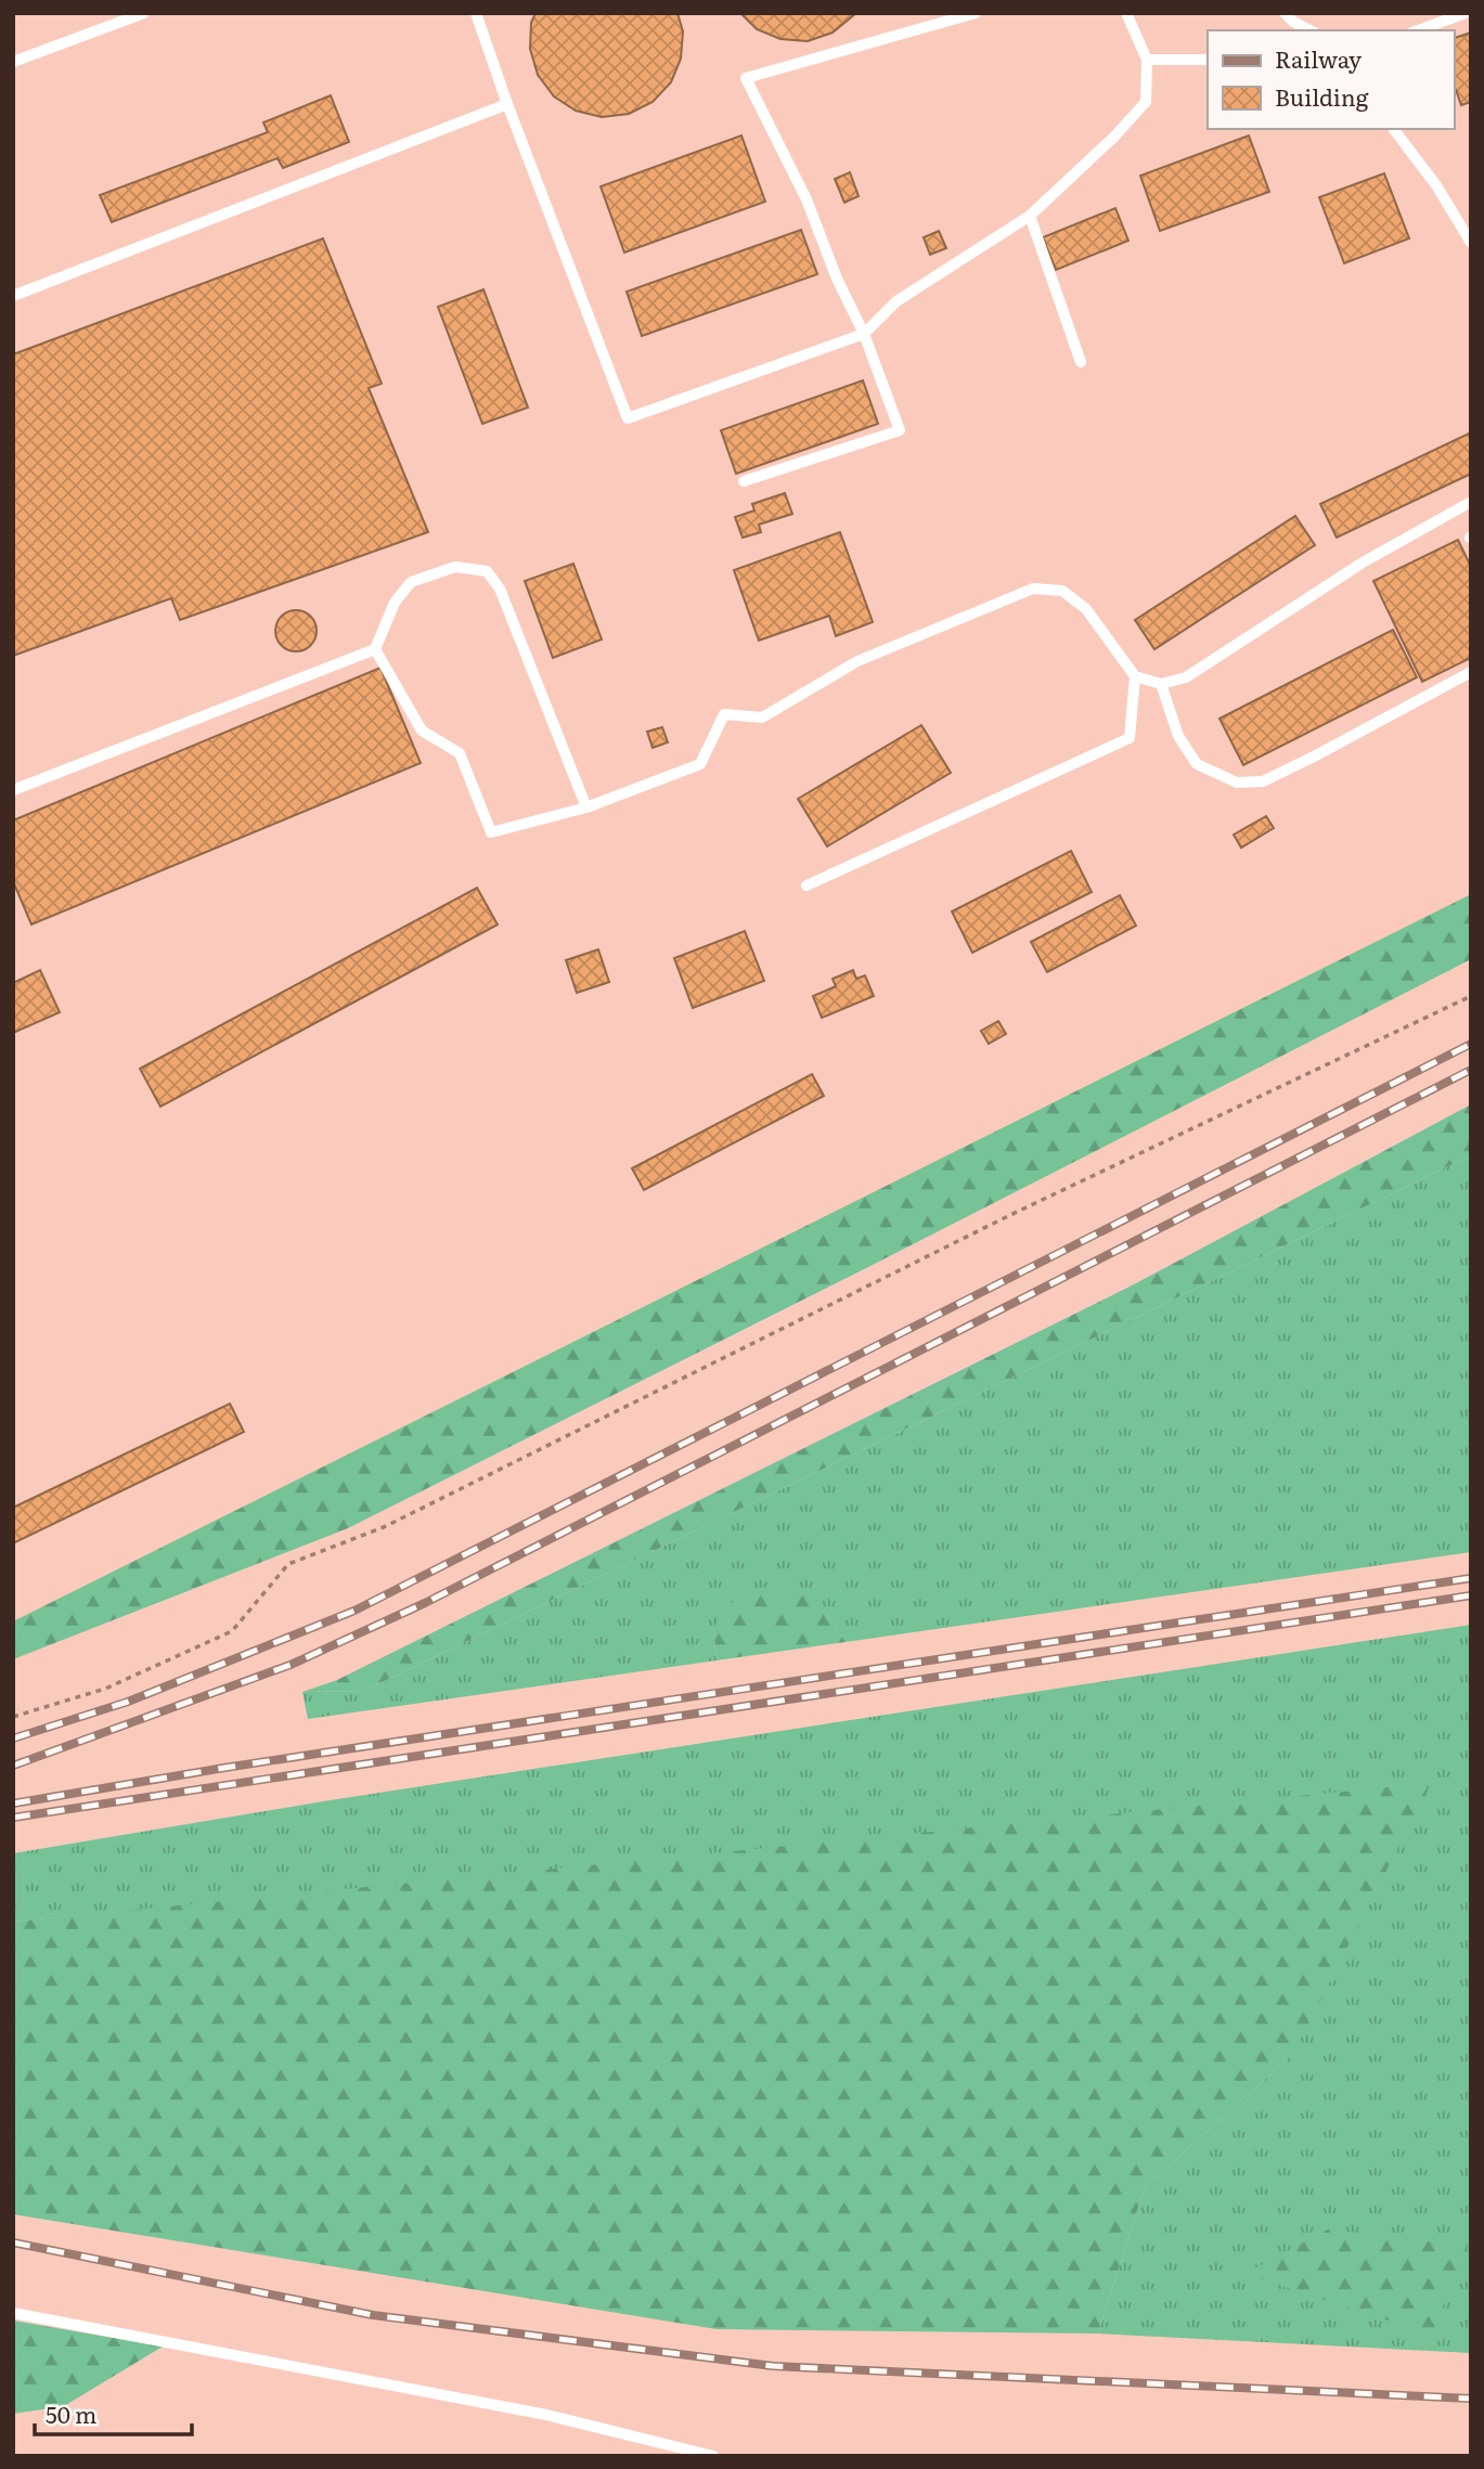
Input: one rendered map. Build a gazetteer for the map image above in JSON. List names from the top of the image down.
{
  "legend": ["Railway", "Building"],
  "scale_bar": "50 m"
}
